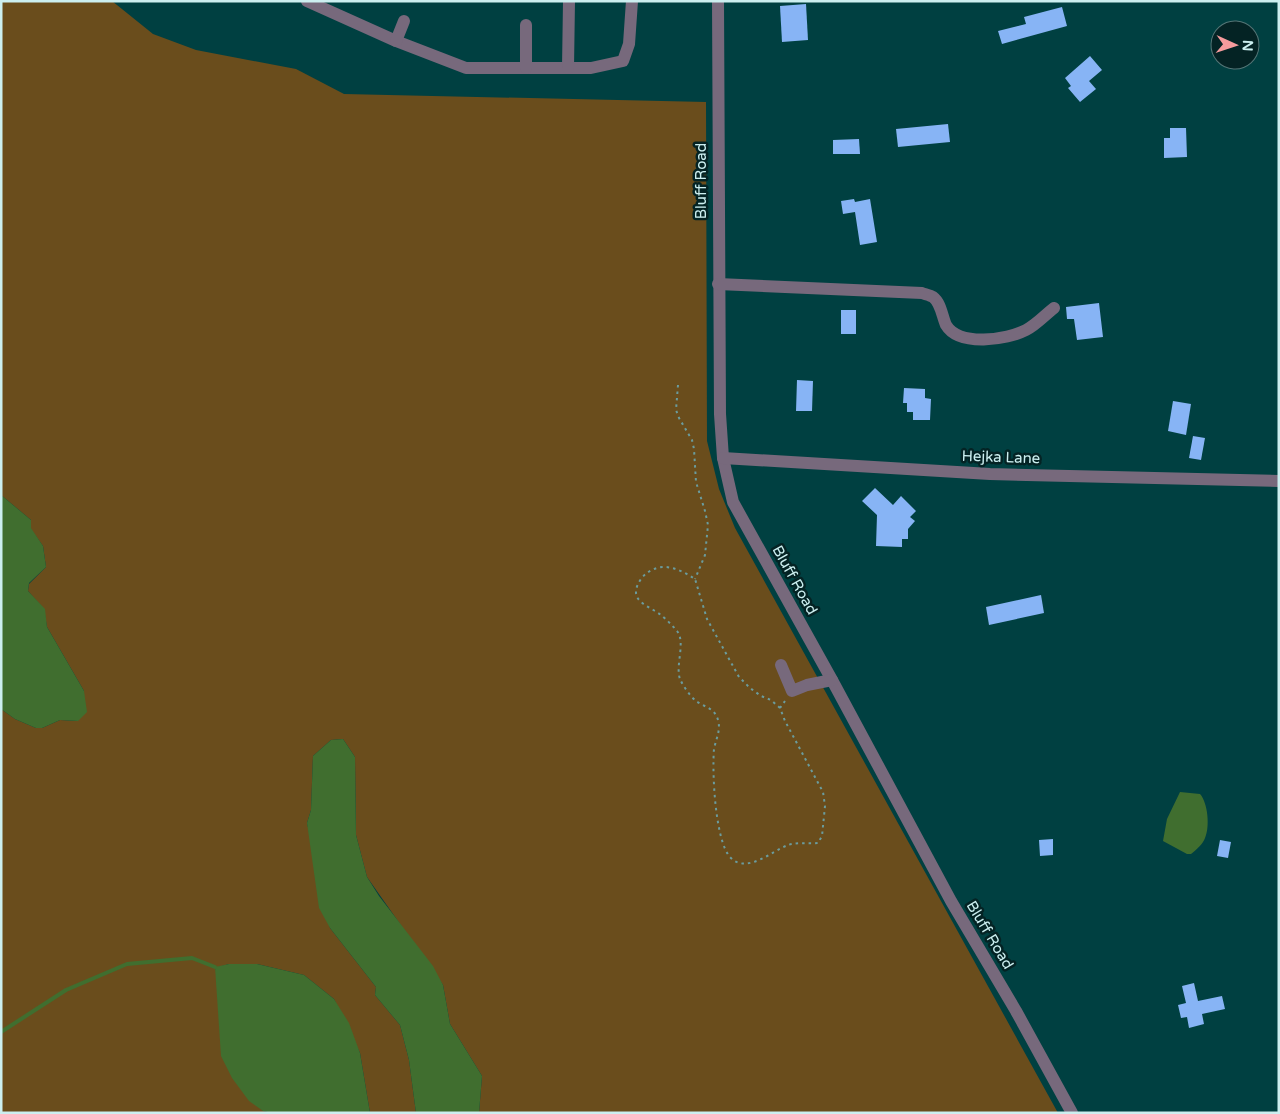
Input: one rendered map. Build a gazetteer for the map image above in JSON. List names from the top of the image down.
{
  "streets": {
    "street": ["Bluff Road", "Hejka Lane"]
  },
  "crossings": [
    ["Bluff Road", "Hejka Lane"]
  ],
  "north": "right"
}
